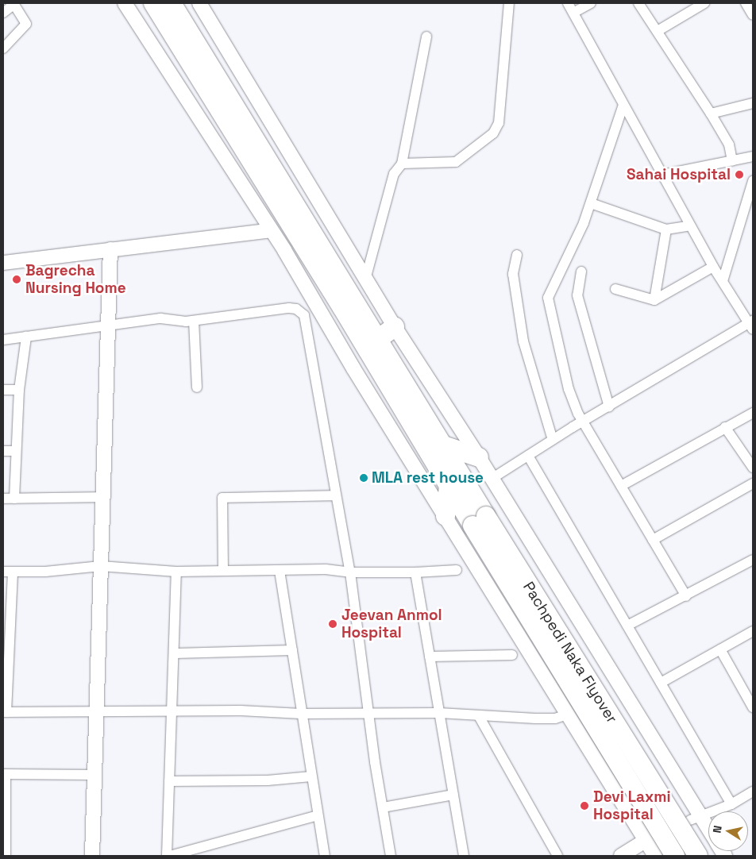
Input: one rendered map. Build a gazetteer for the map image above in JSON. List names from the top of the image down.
{
  "streets": {
    "highway": ["Pachpedi Naka Flyover"]
  },
  "places": [
    "Sahai Hospital",
    "Bagrecha Nursing Home",
    "MLA rest house",
    "Jeevan Anmol Hospital",
    "Devi Laxmi Hospital"
  ],
  "north": "left"
}
